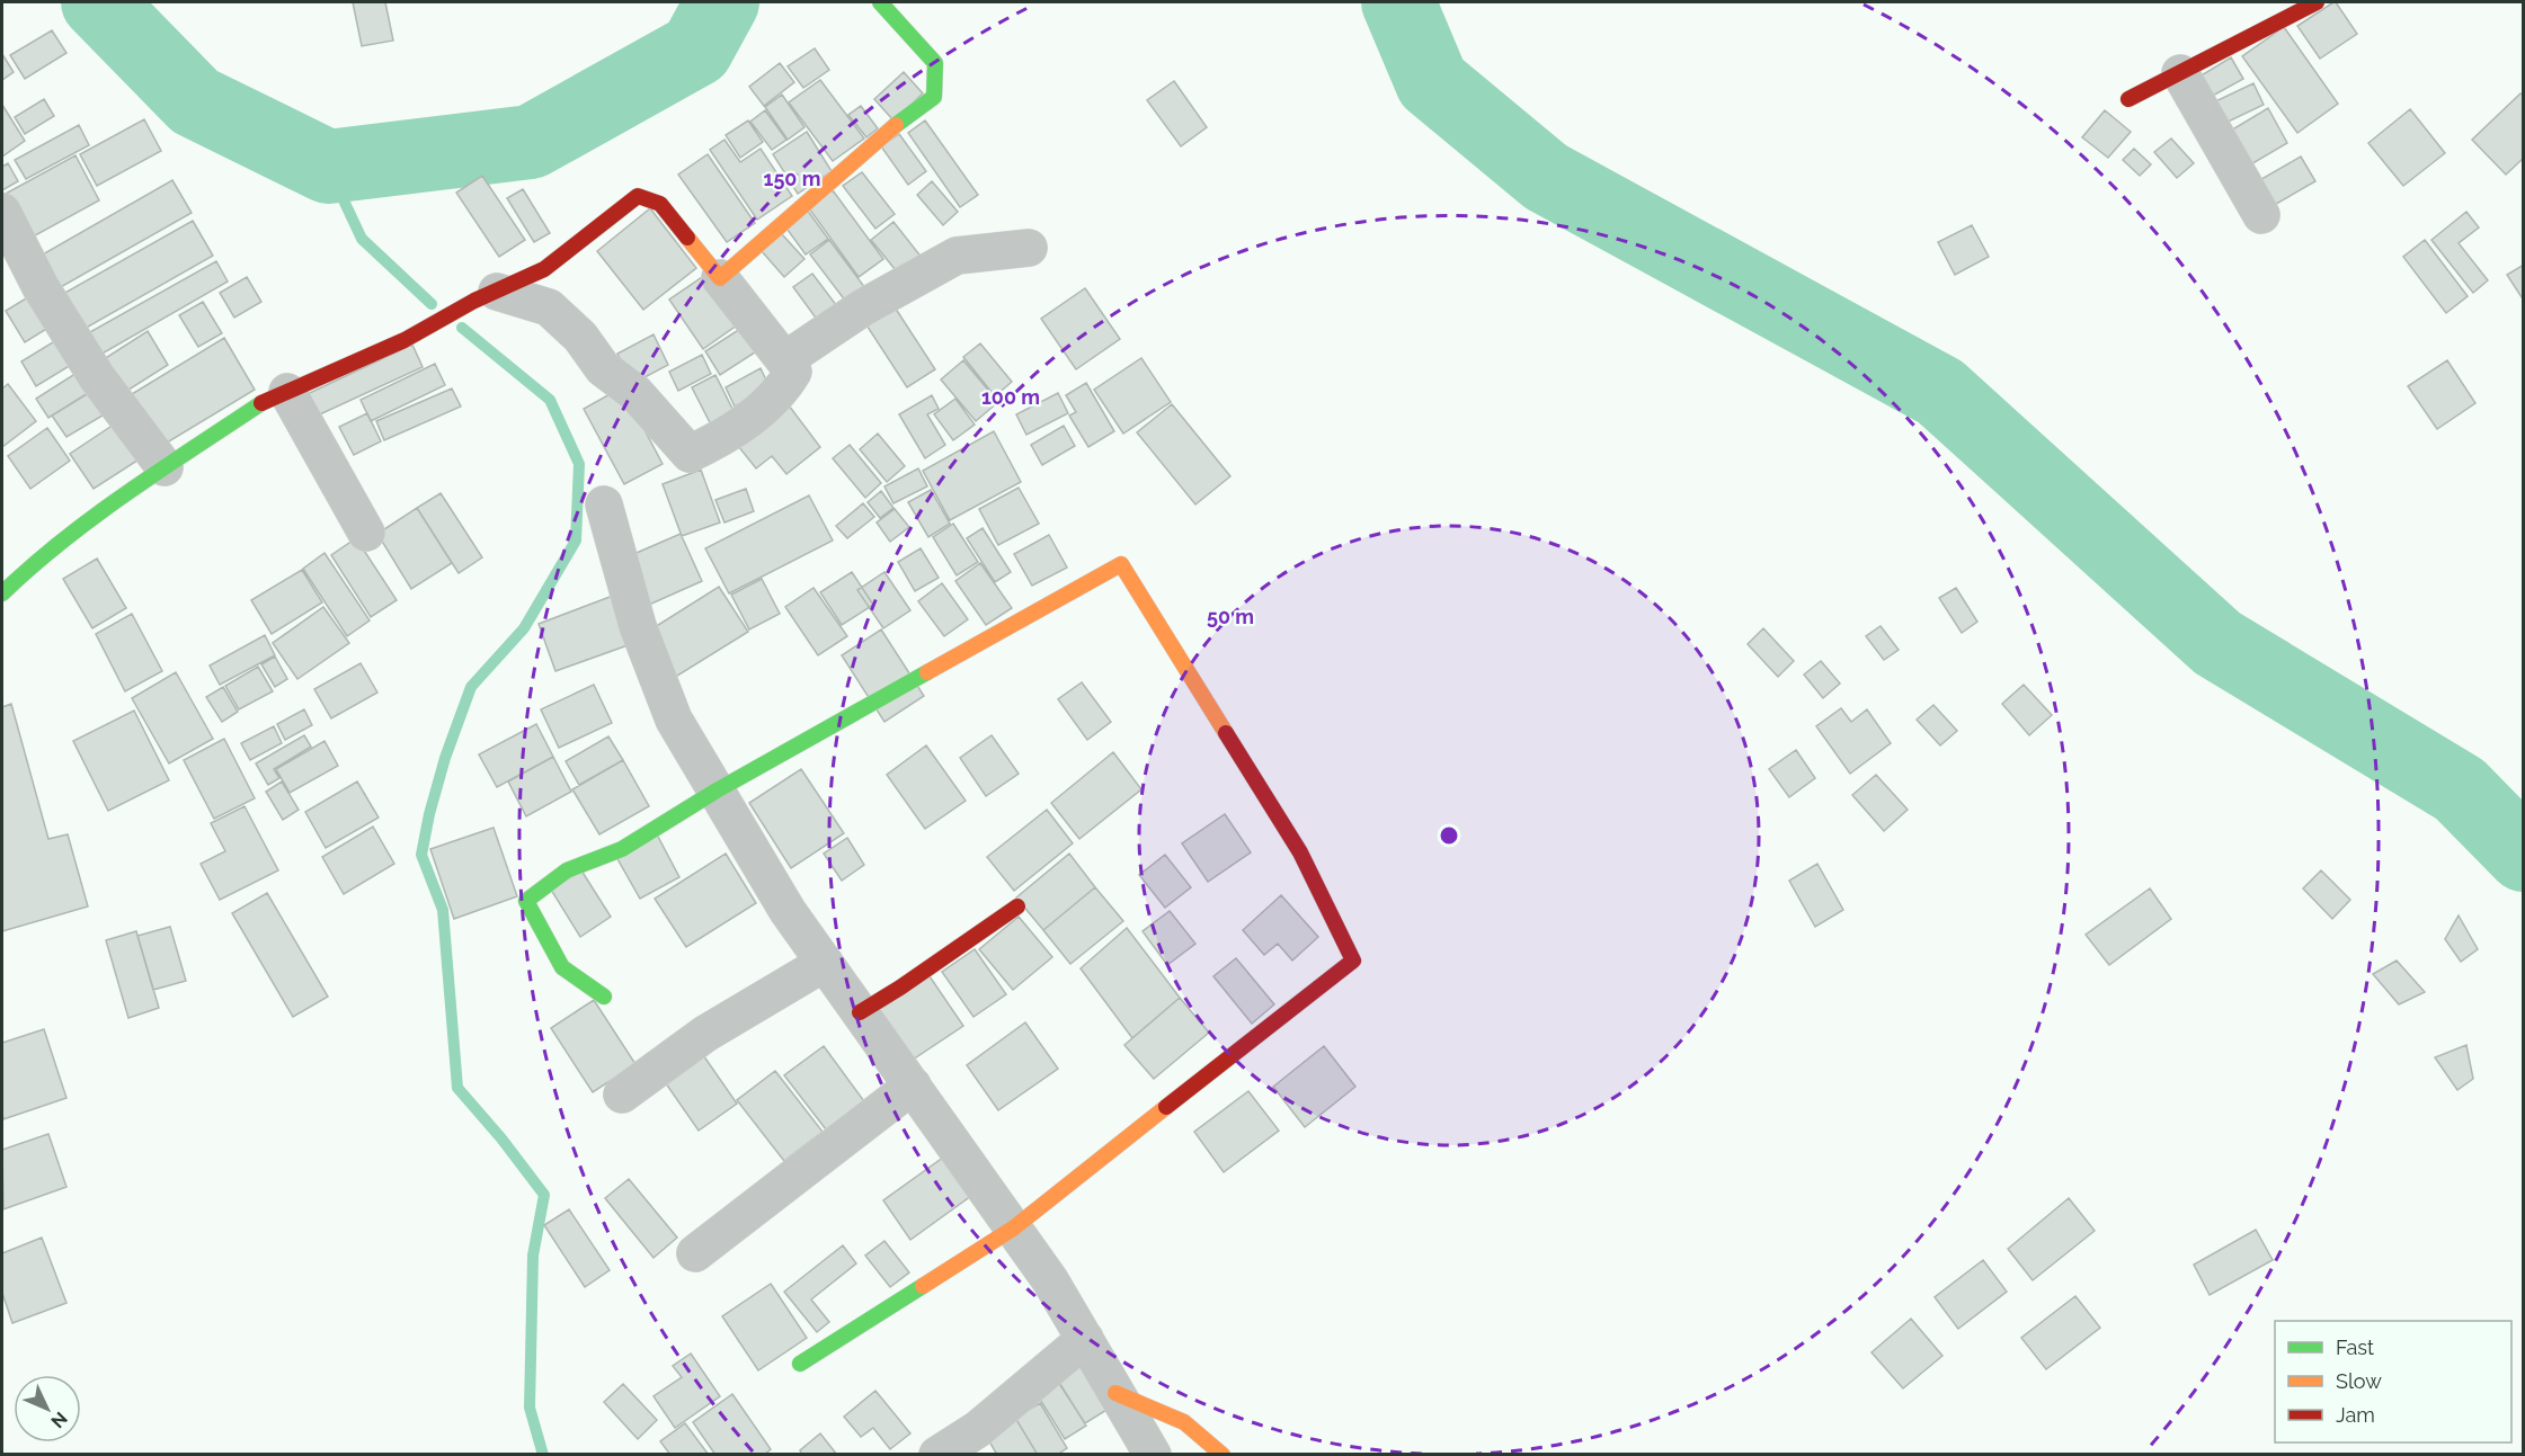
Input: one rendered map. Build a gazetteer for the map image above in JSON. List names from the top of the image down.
{
  "legend": ["Fast", "Slow", "Jam"],
  "north": "bottom right",
  "rings": ["150 m", "100 m", "50 m"]
}
